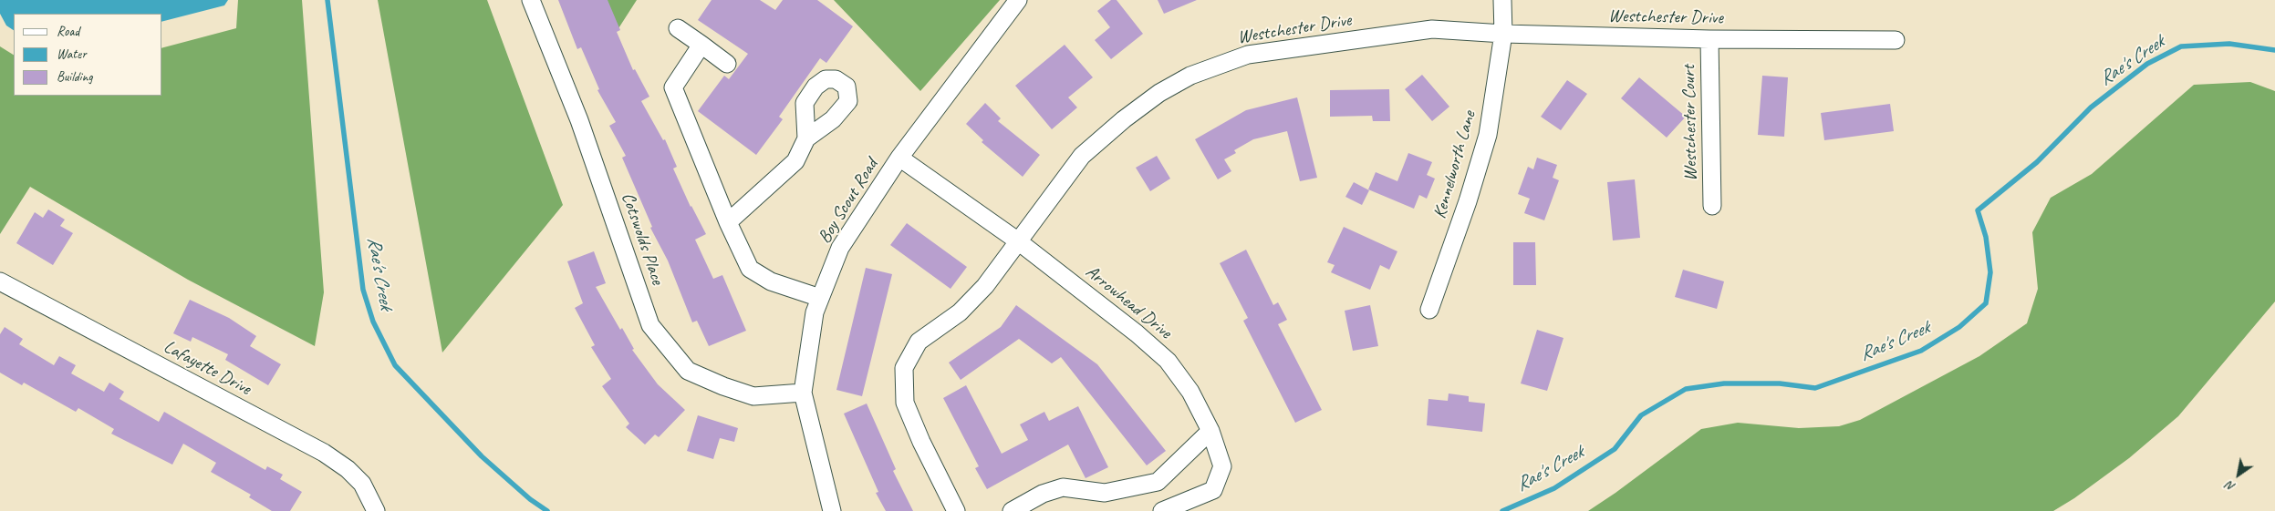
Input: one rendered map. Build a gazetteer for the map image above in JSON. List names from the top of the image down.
{
  "streets": {
    "street": [
      "Westchester Drive",
      "Westchester Court",
      "Kennelworth Lane",
      "Boy Scout Road",
      "Cotswolds Place",
      "Arrowhead Drive",
      "Lafayette Drive"
    ]
  },
  "crossings": [
    ["Westchester Drive", "Westchester Court"],
    ["Westchester Drive", "Kennelworth Lane"],
    ["Westchester Drive", "Arrowhead Drive"],
    ["Boy Scout Road", "Cotswolds Place"],
    ["Boy Scout Road", "Arrowhead Drive"]
  ],
  "water": ["Rae's Creek"],
  "legend": ["Road", "Water", "Building"],
  "north": "bottom left"
}
